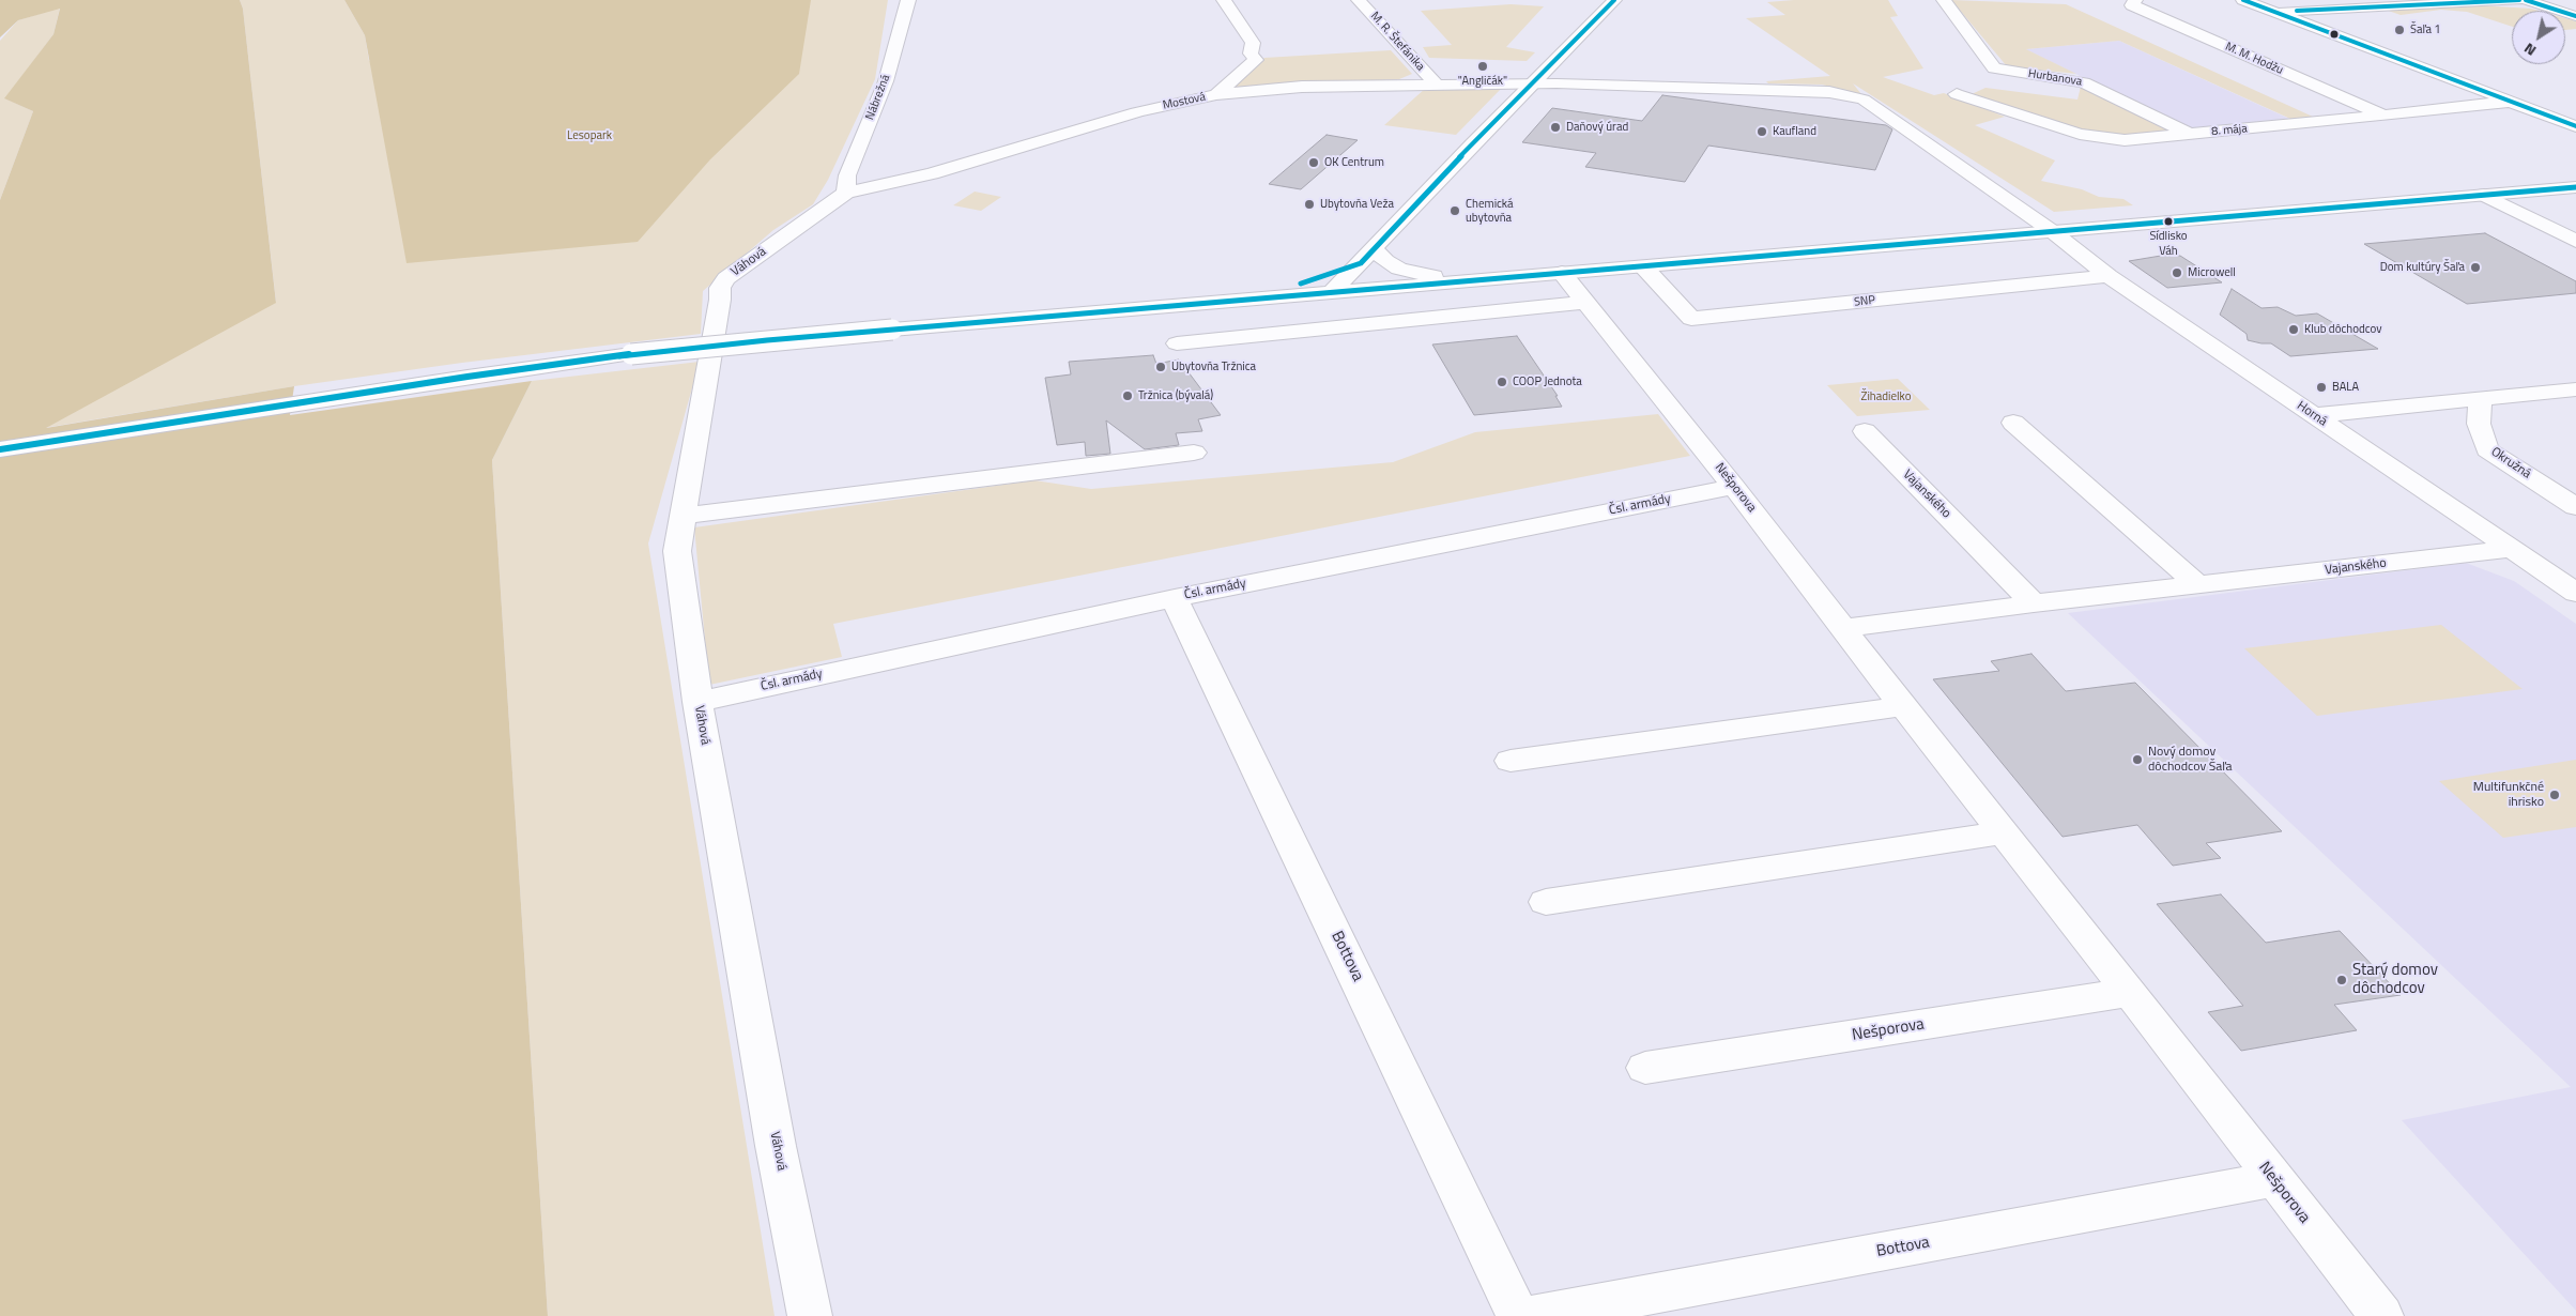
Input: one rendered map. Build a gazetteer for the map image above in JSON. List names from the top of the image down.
{
  "streets": {
    "street": [
      "M. R. Štefánika",
      "M. M. Hodžu",
      "Hurbanova",
      "Nábrežná",
      "Mostová",
      "8. mája",
      "Váhová",
      "SNP",
      "Horná",
      "Okružná",
      "Nešporova",
      "Vajanského",
      "Čsl. armády",
      "Bottova"
    ]
  },
  "crossings": [
    ["M. R. Štefánika", "Mostová"],
    ["M. M. Hodžu", "8. mája"],
    ["Hurbanova", "8. mája"],
    ["Nábrežná", "Mostová"],
    ["Nábrežná", "Váhová"],
    ["Mostová", "Váhová"],
    ["Mostová", "Horná"],
    ["Váhová", "Čsl. armády"],
    ["SNP", "Horná"],
    ["Horná", "Vajanského"],
    ["Nešporova", "Vajanského"],
    ["Nešporova", "Čsl. armády"],
    ["Nešporova", "Bottova"],
    ["Čsl. armády", "Bottova"]
  ],
  "parks": ["Lesopark", "Žihadielko"],
  "places": [
    "Šaľa 1",
    "\"Angličák\"",
    "Daňový úrad",
    "Kaufland",
    "OK Centrum",
    "Ubytovňa Veža",
    "Chemická ubytovňa",
    "Sídlisko Váh",
    "Dom kultúry Šaľa",
    "Microwell",
    "Klub dôchodcov",
    "Ubytovňa Tržnica",
    "COOP Jednota",
    "BALA",
    "Tržnica (bývalá)",
    "Nový domov dôchodcov Šaľa",
    "Multifunkčné ihrisko",
    "Starý domov dôchodcov"
  ],
  "north": "bottom left"
}
